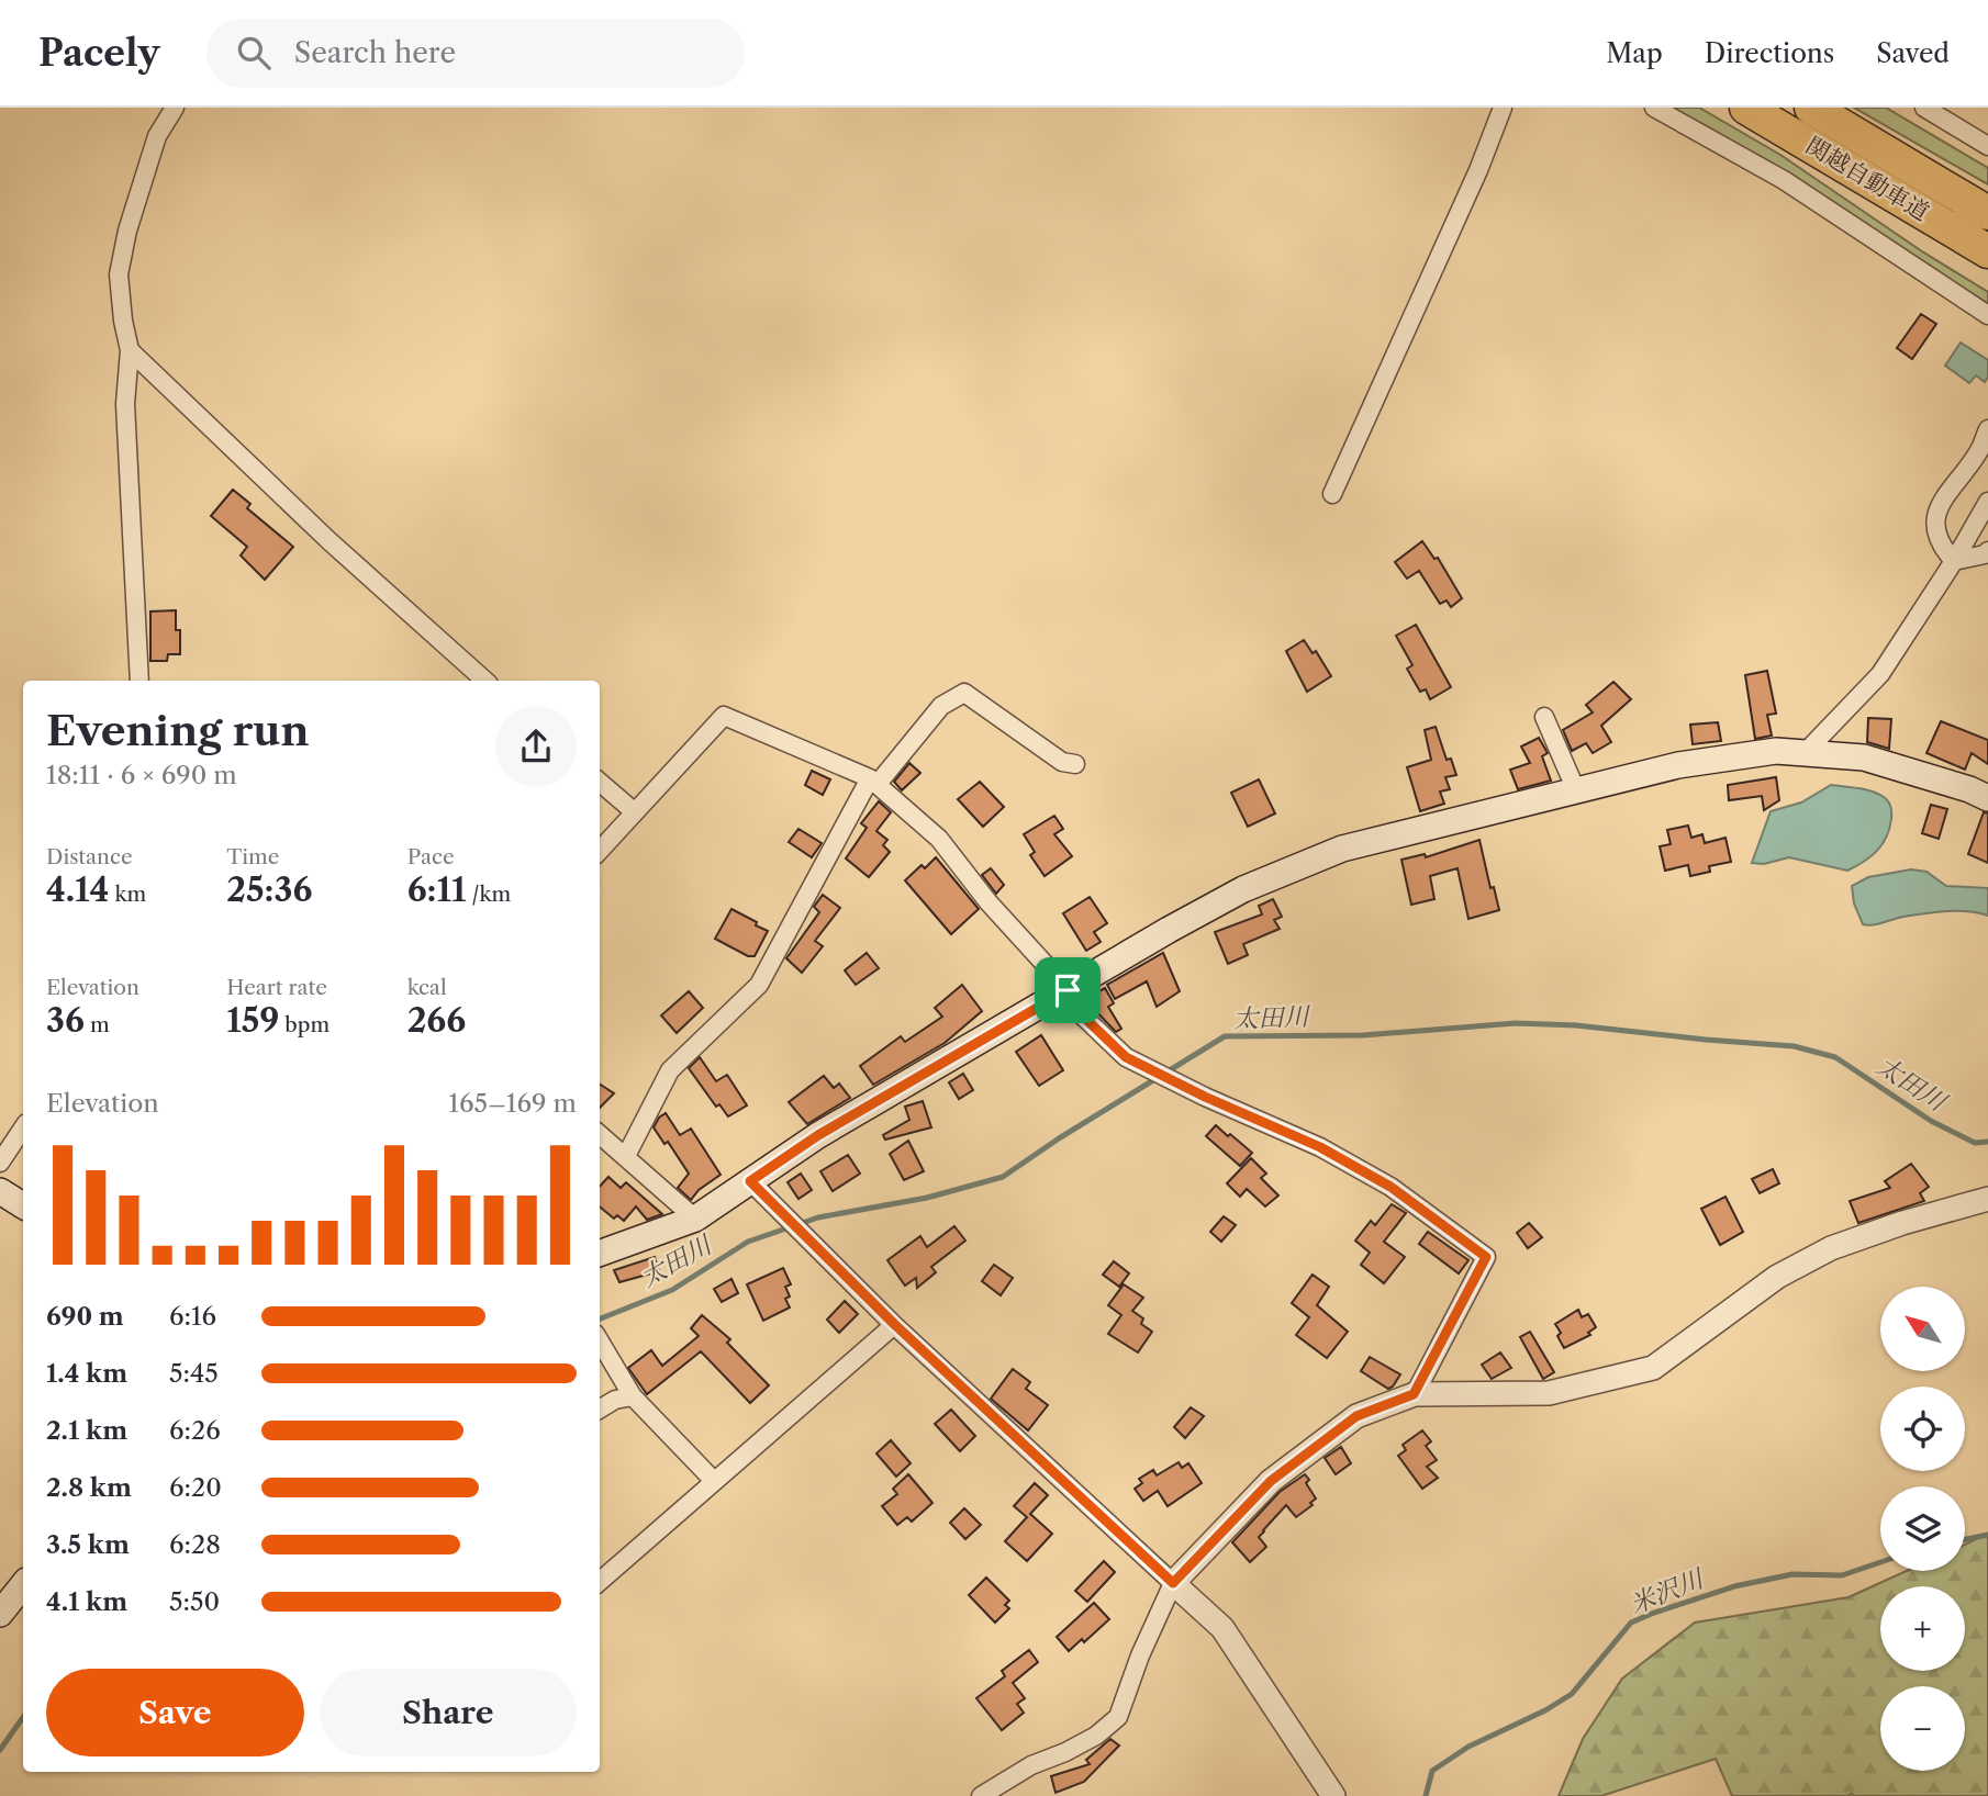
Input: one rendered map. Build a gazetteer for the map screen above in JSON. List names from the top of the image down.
{
  "streets": {
    "highway": ["関越自動車道"]
  },
  "water": ["太田川", "米沢川"],
  "north": "top left",
  "page": {
    "header": "Pacely",
    "search": "Search here",
    "nav": ["Map", "Directions", "Saved"],
    "heading": ["Evening run", "18:11 · 6 × 690 m"],
    "stats": [
      ["Distance", "4.14 km"],
      ["Time", "25:36"],
      ["Pace", "6:11 /km"],
      ["Elevation", "36 m"],
      ["Heart rate", "159 bpm"],
      ["kcal", "266"]
    ],
    "chart": ["Elevation", "165–169 m"],
    "map_buttons": ["+", "−"],
    "list": [
      {
        "name": "690 m",
        "note": "6:16"
      },
      {
        "name": "1.4 km",
        "note": "5:45"
      },
      {
        "name": "2.1 km",
        "note": "6:26"
      },
      {
        "name": "2.8 km",
        "note": "6:20"
      },
      {
        "name": "3.5 km",
        "note": "6:28"
      },
      {
        "name": "4.1 km",
        "note": "5:50"
      }
    ],
    "buttons": ["Save", "Share"]
  }
}
